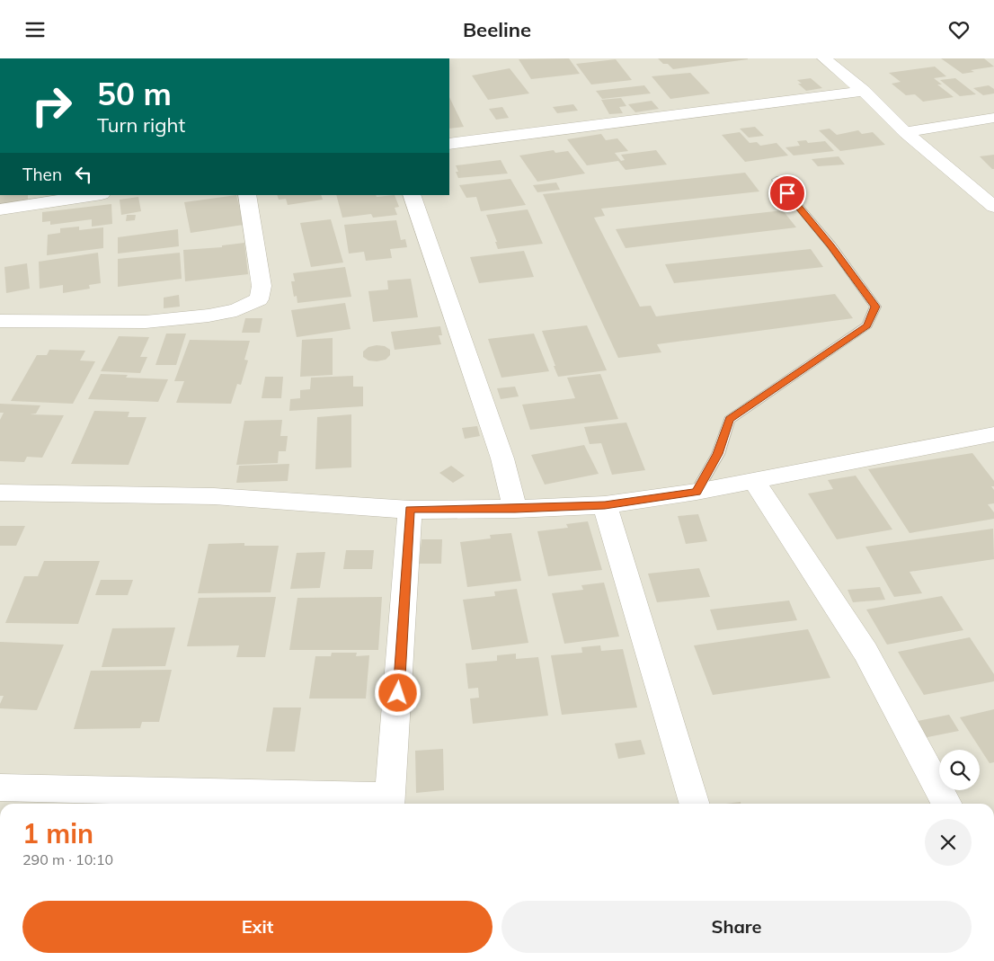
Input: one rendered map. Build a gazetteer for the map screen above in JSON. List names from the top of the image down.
{
  "page": {
    "header": "Beeline",
    "turn": ["50 m", "Turn right"],
    "then": "Then",
    "heading": ["1 min", "290 m · 10:10"],
    "buttons": ["Exit", "Share"]
  }
}
